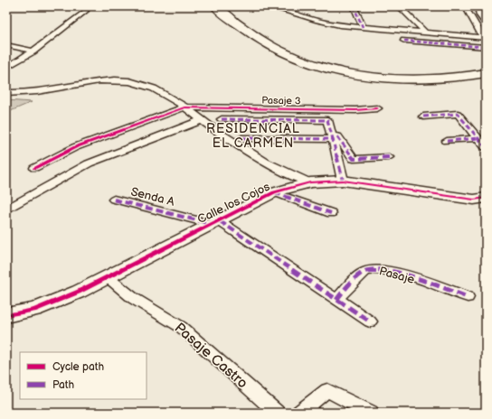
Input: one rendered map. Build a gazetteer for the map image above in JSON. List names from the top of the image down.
{
  "streets": {
    "street": [
      "Pasaje 3",
      "Senda A",
      "Calle los Cojos",
      "Pasaje",
      "Pasaje Castro"
    ]
  },
  "crossings": [
    ["Senda A", "Calle los Cojos"],
    ["Calle los Cojos", "Pasaje Castro"]
  ],
  "districts": ["RESIDENCIAL EL CARMEN"],
  "legend": ["Cycle path", "Path"]
}
